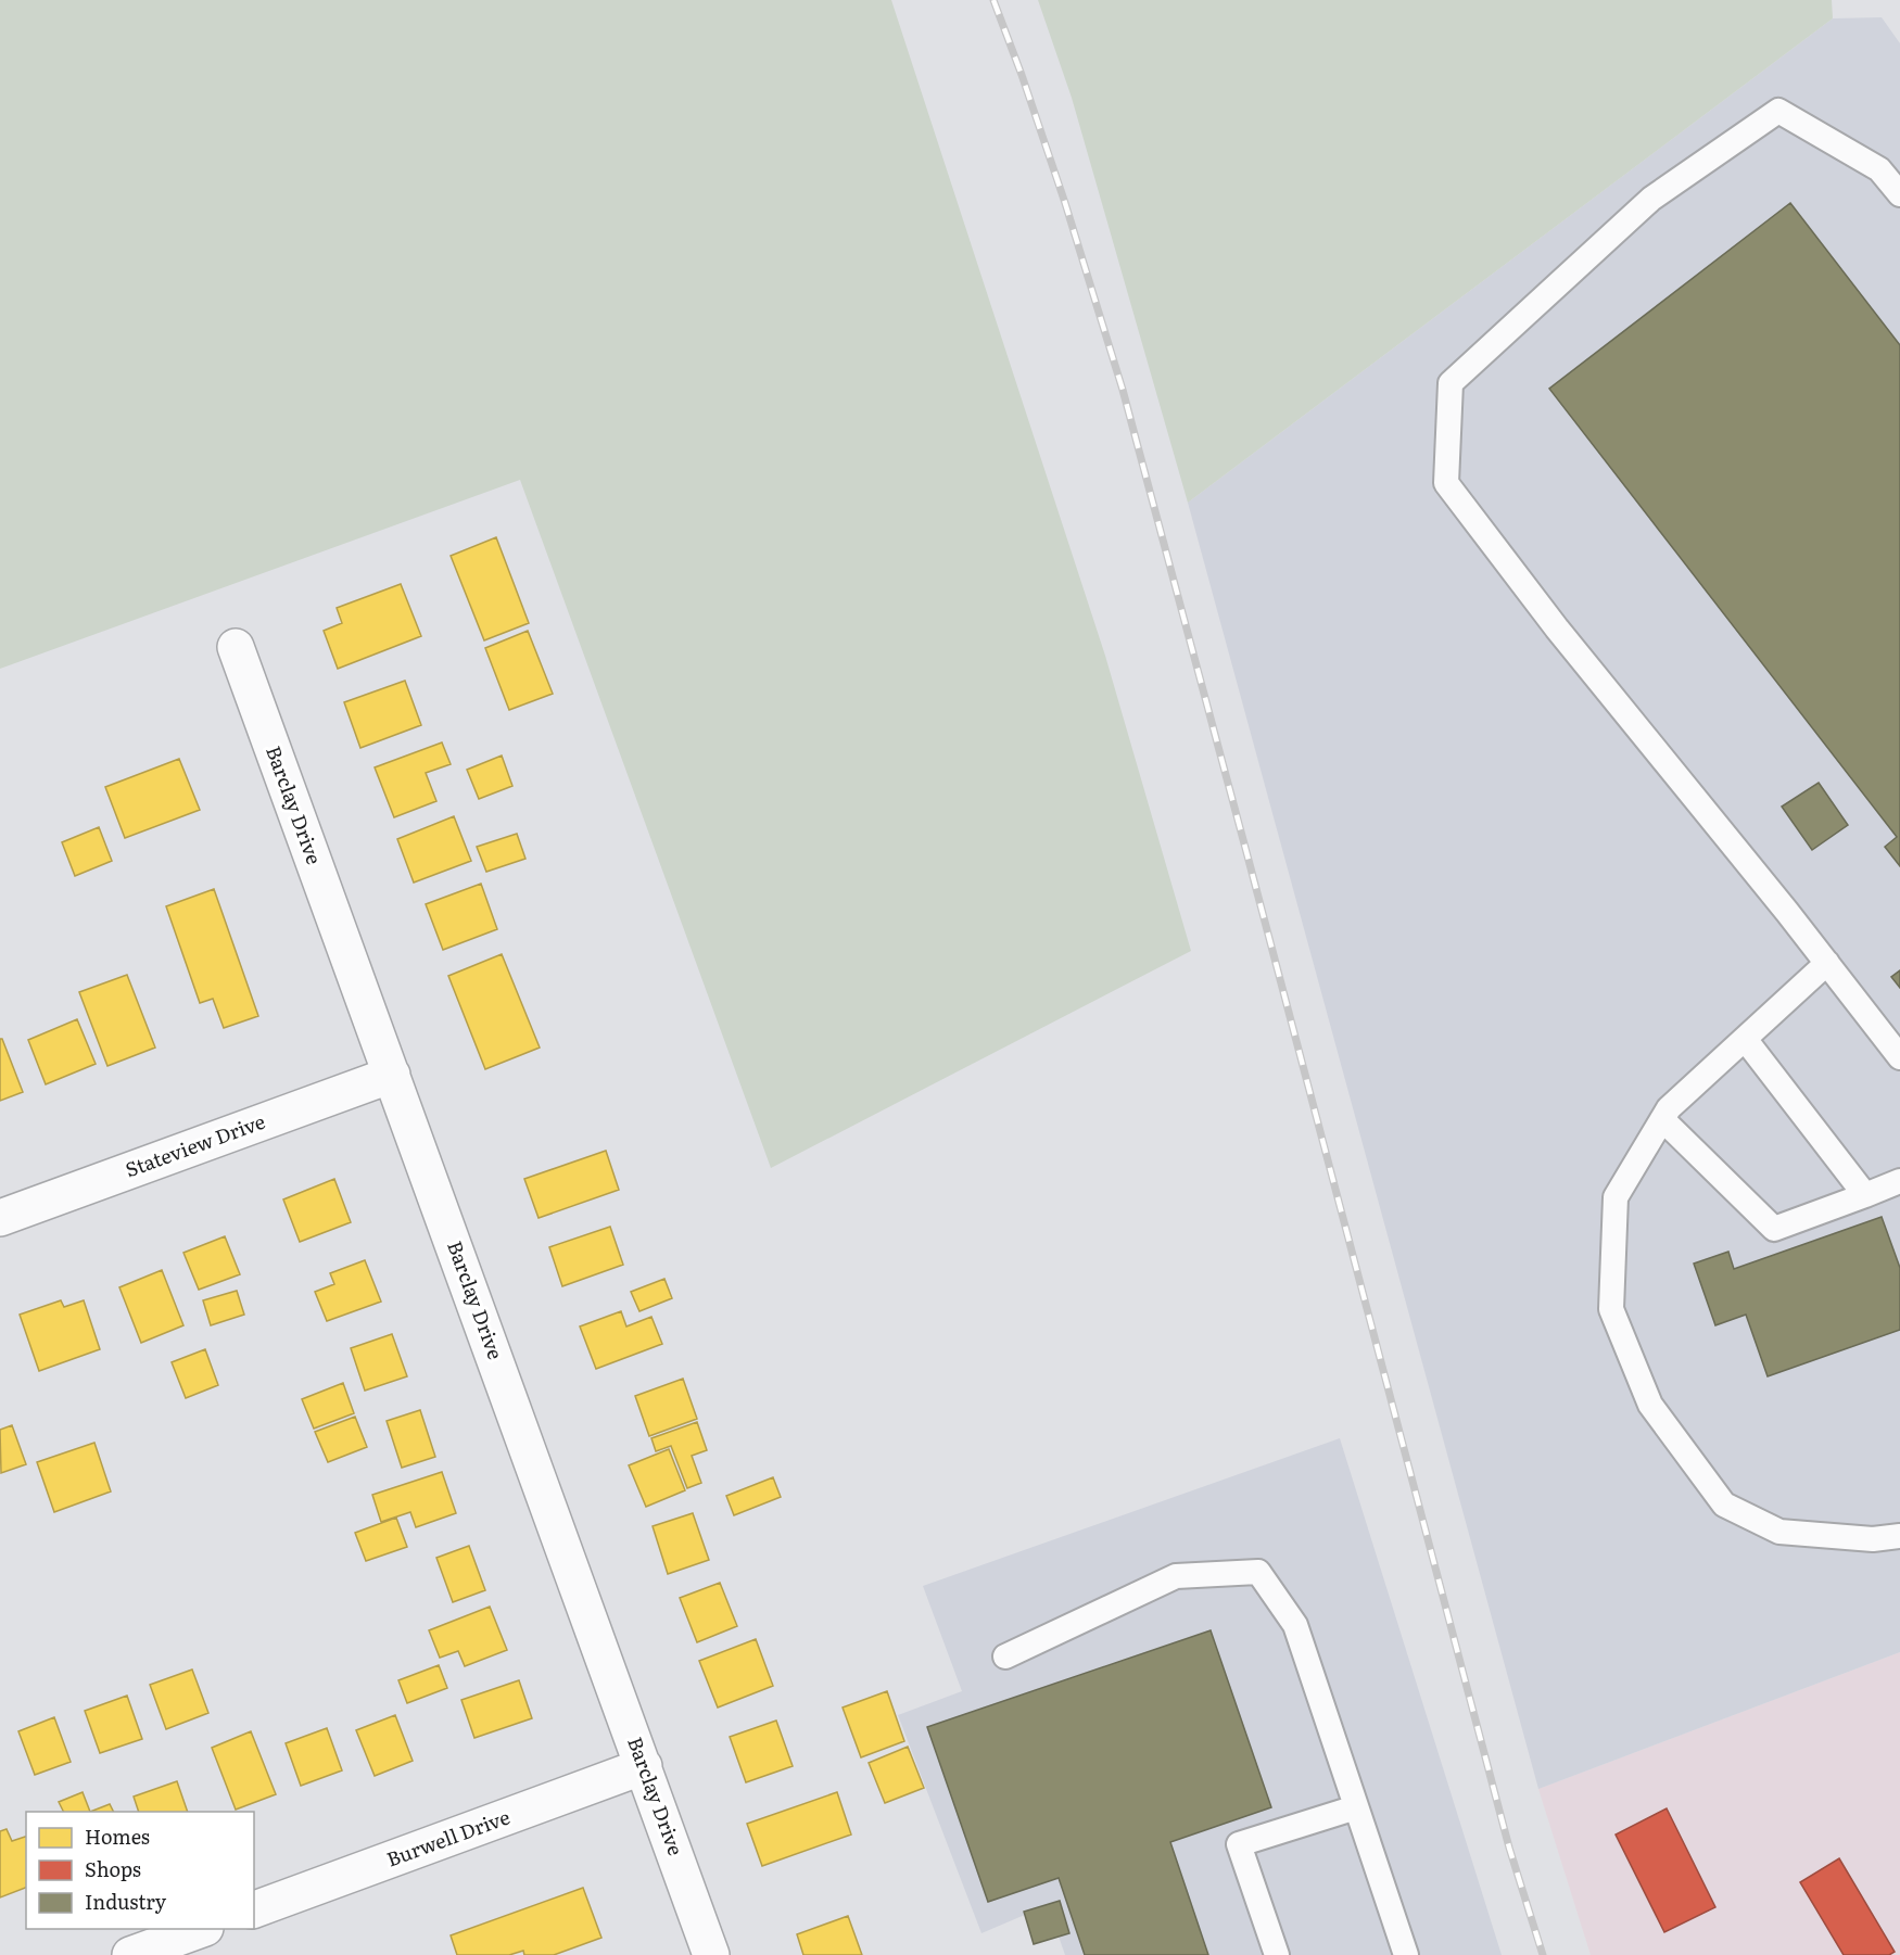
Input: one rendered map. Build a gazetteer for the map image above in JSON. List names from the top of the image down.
{
  "streets": {
    "street": ["Barclay Drive", "Stateview Drive", "Burwell Drive"]
  },
  "crossings": [
    ["Barclay Drive", "Stateview Drive"],
    ["Barclay Drive", "Burwell Drive"]
  ],
  "legend": ["Homes", "Shops", "Industry"]
}
